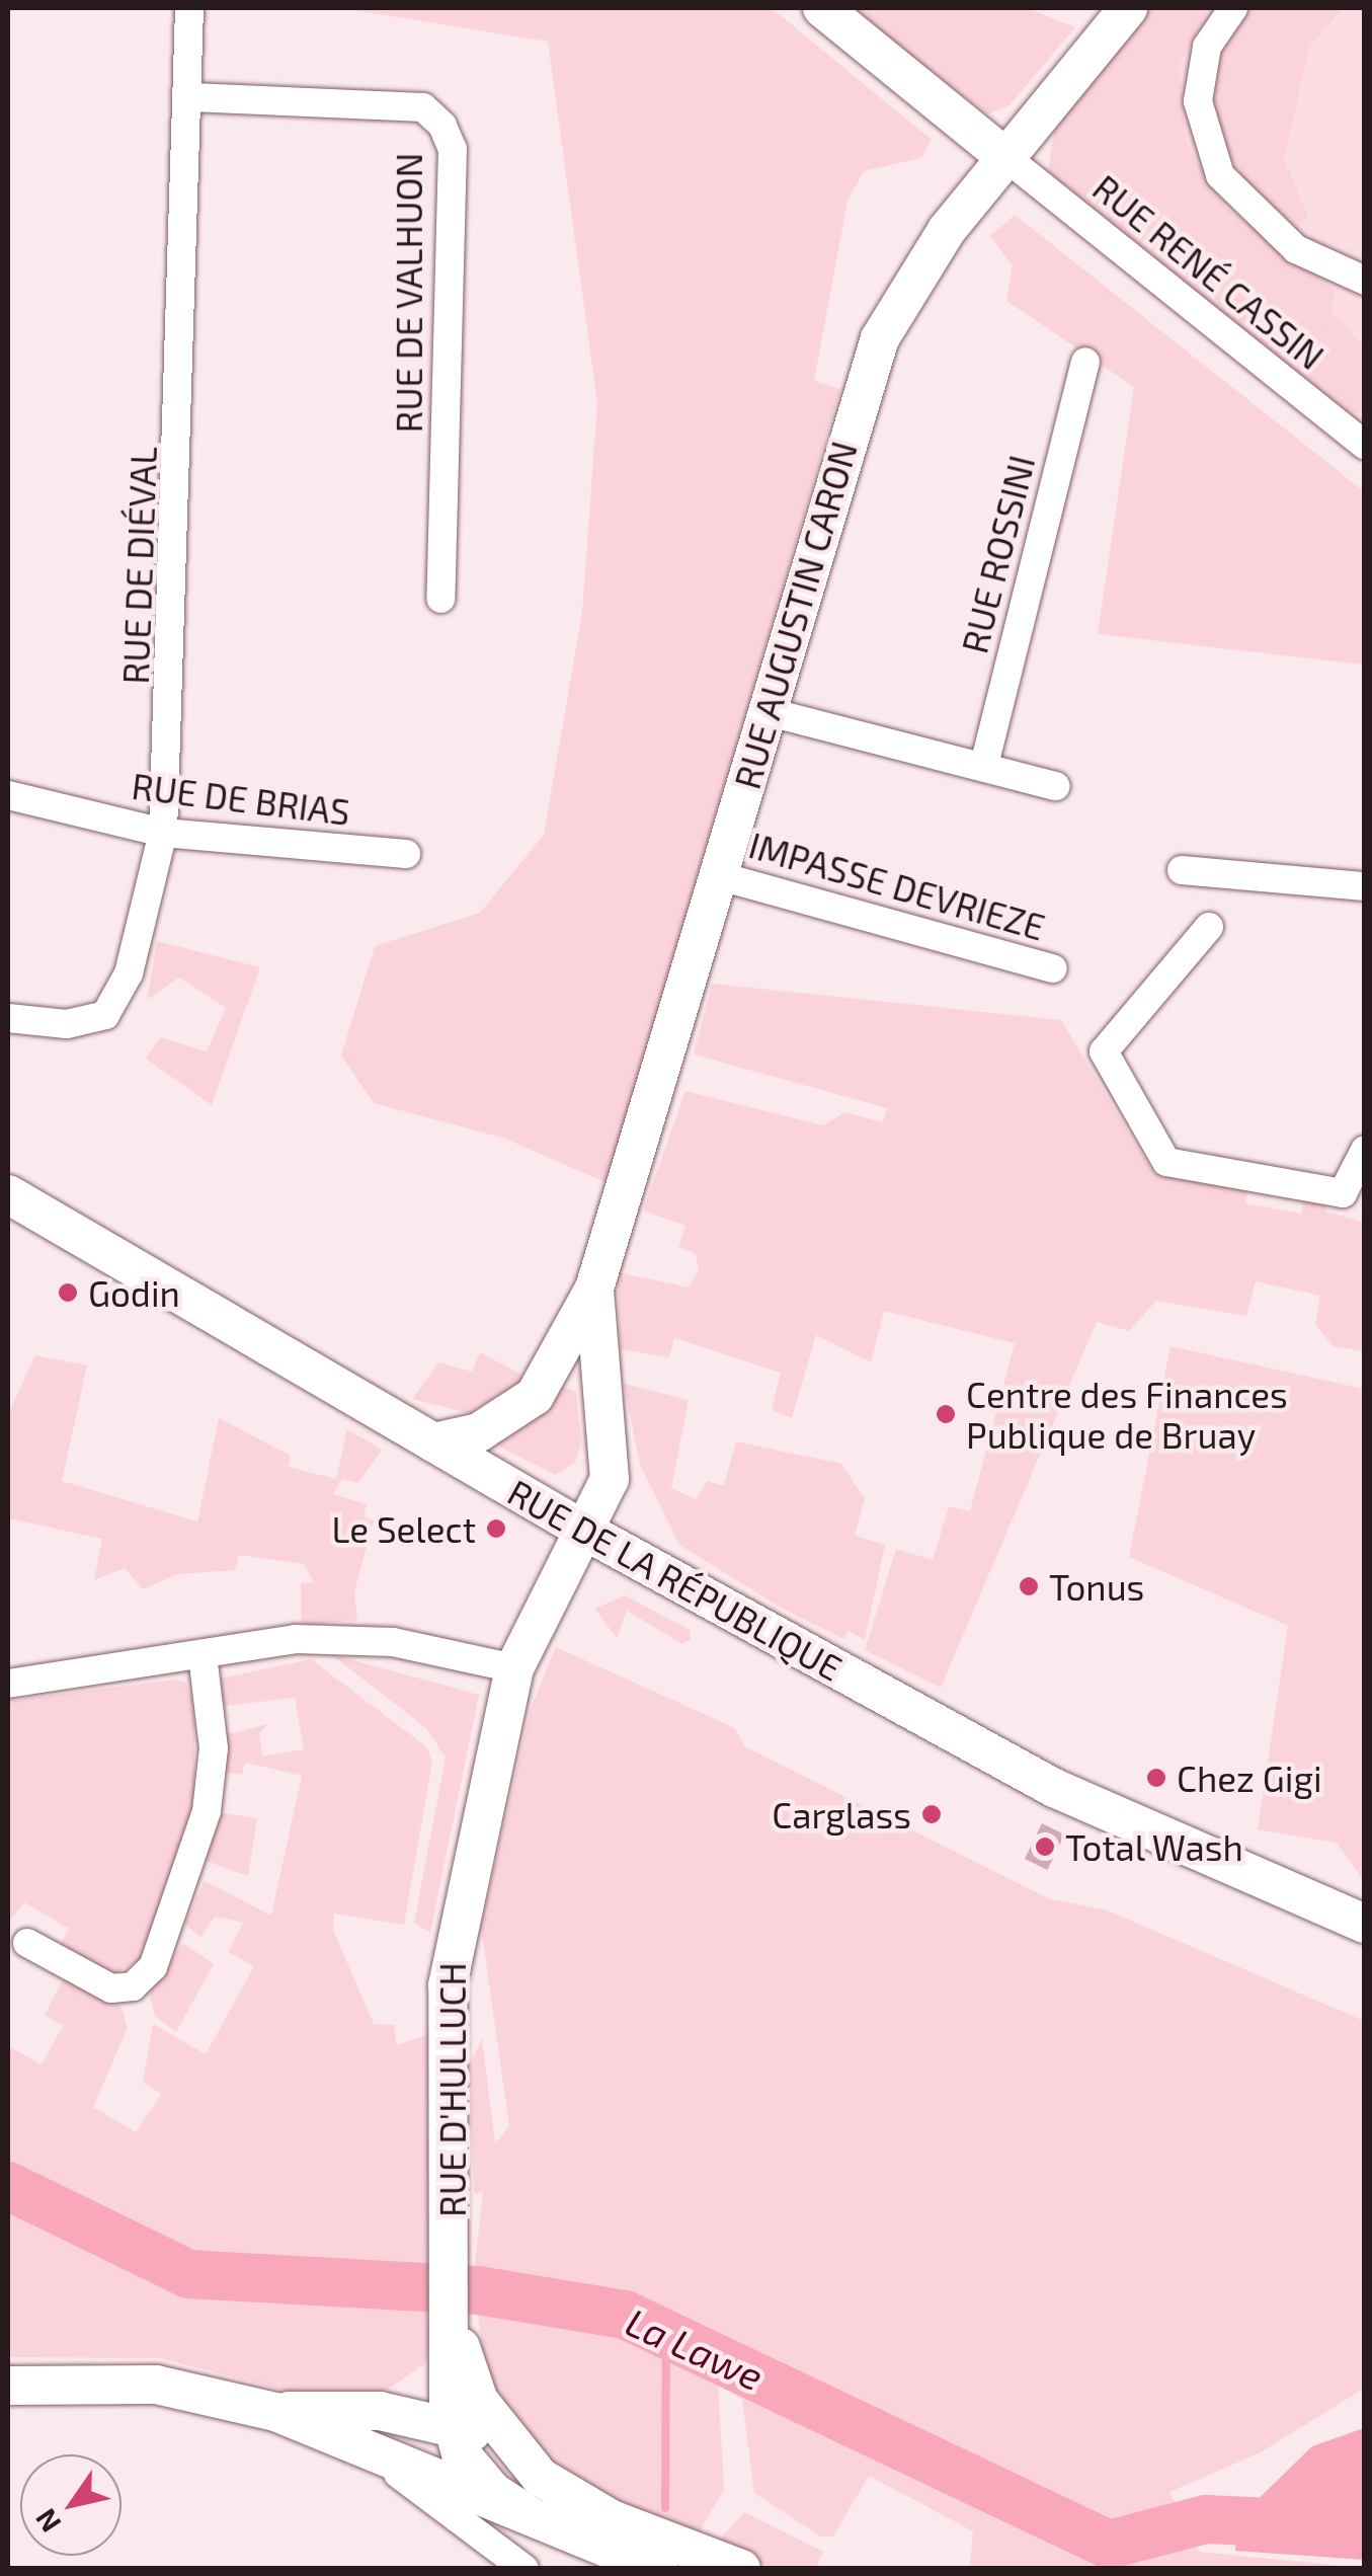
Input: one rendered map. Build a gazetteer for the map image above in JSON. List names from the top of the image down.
{
  "streets": {
    "street": [
      "RUE RENÉ CASSIN",
      "RUE DE VALHUON",
      "RUE ROSSINI",
      "RUE DE DIÉVAL",
      "RUE AUGUSTIN CARON",
      "RUE DE BRIAS",
      "IMPASSE DEVRIEZE",
      "RUE DE LA RÉPUBLIQUE",
      "RUE D'HULLUCH"
    ]
  },
  "crossings": [
    ["RUE RENÉ CASSIN", "RUE AUGUSTIN CARON"],
    ["RUE DE VALHUON", "RUE DE DIÉVAL"],
    ["RUE DE DIÉVAL", "RUE DE BRIAS"],
    ["RUE AUGUSTIN CARON", "IMPASSE DEVRIEZE"],
    ["RUE AUGUSTIN CARON", "RUE DE LA RÉPUBLIQUE"],
    ["RUE AUGUSTIN CARON", "RUE D'HULLUCH"],
    ["RUE DE LA RÉPUBLIQUE", "RUE D'HULLUCH"]
  ],
  "water": ["La Lawe"],
  "places": [
    "Godin",
    "Centre des Finances Publique de Bruay",
    "Le Select",
    "Tonus",
    "Chez Gigi",
    "Carglass",
    "Total Wash"
  ],
  "north": "bottom left"
}
